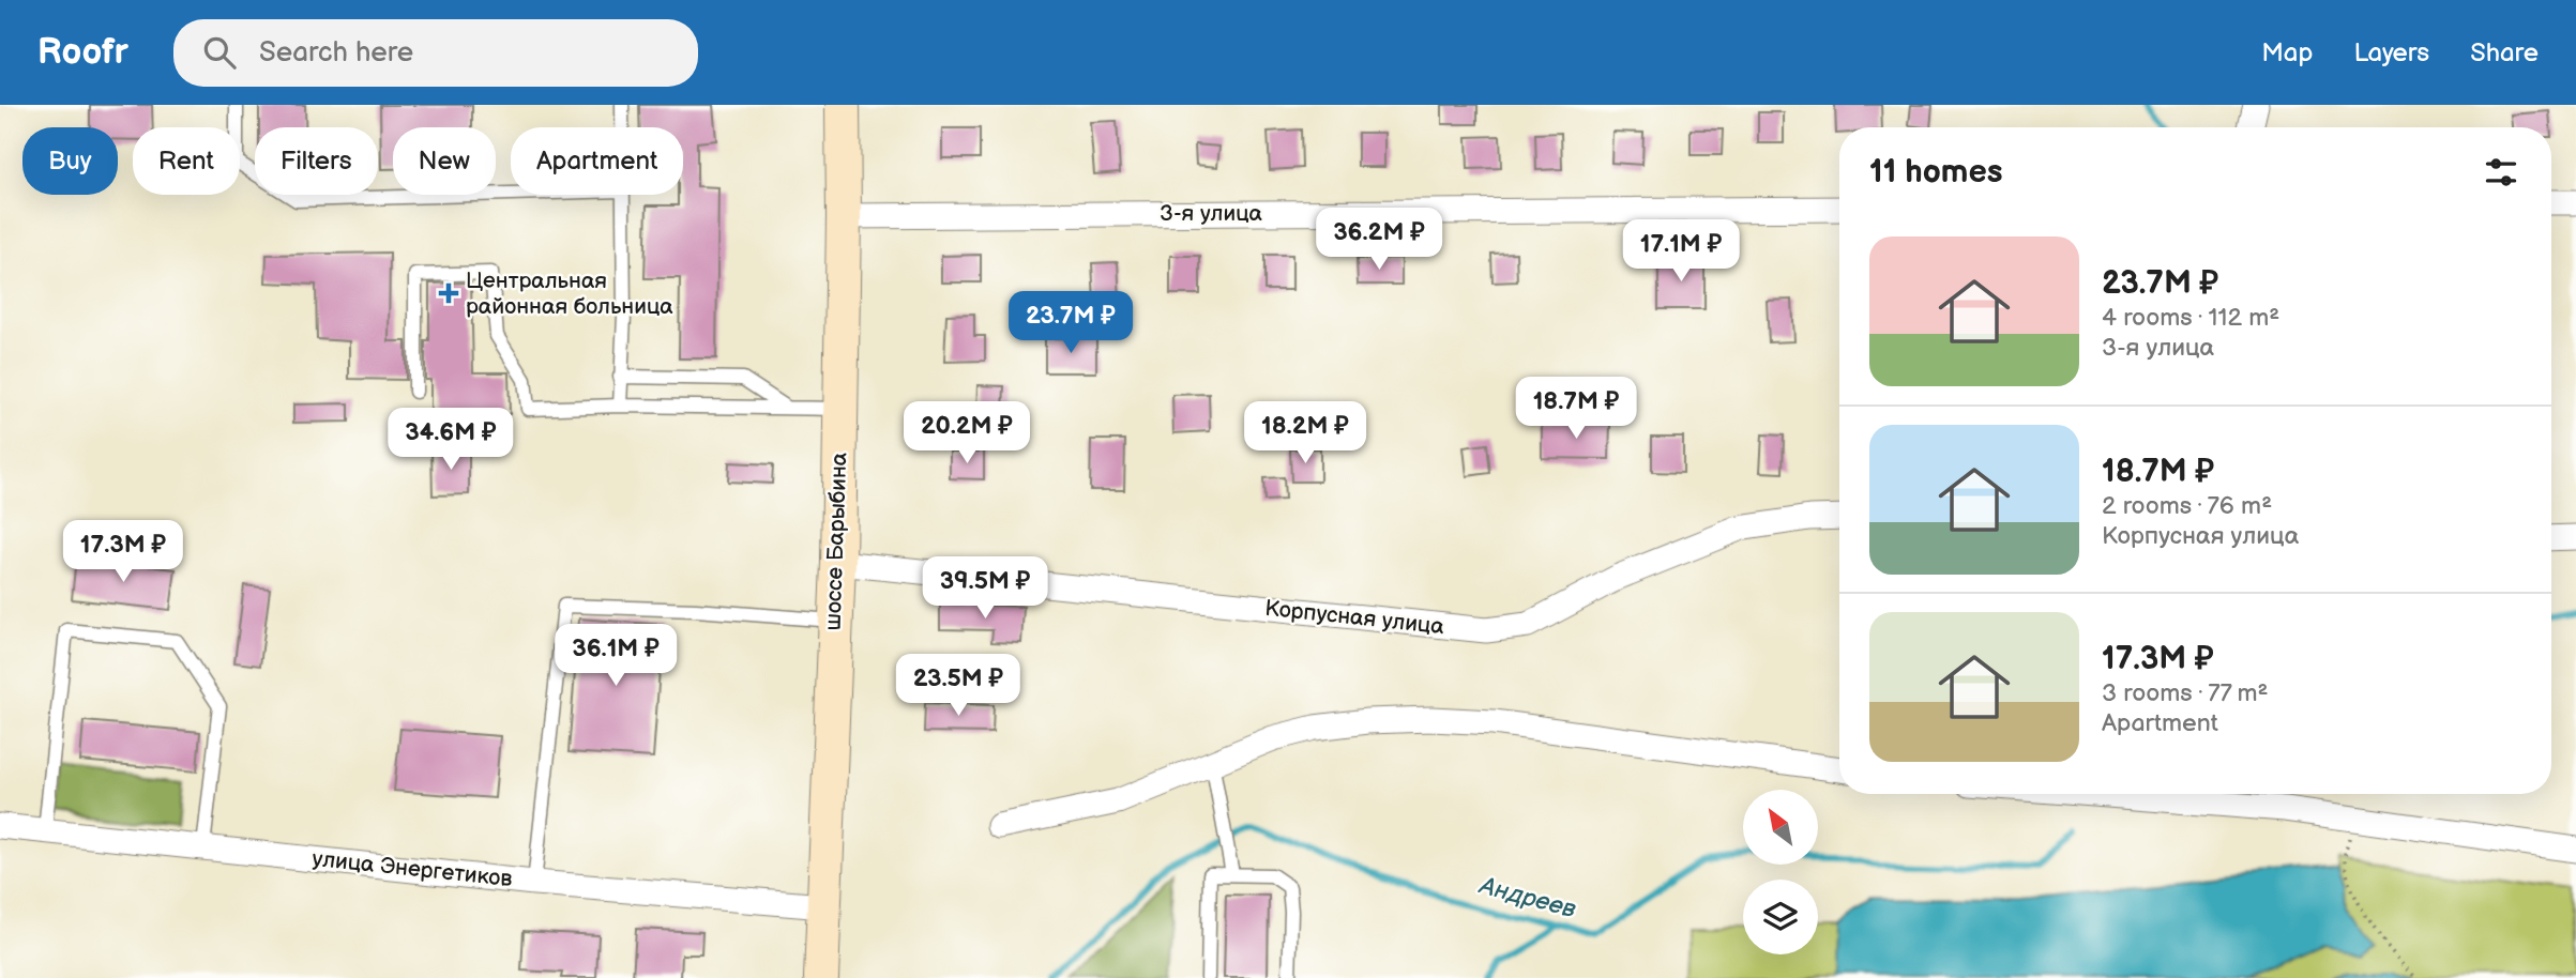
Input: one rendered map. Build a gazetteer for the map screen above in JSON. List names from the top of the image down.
{
  "streets": {
    "main road": ["шоссе Барыбина"],
    "street": ["3-я улица", "Корпусная улица", "улица Энергетиков"]
  },
  "crossings": [
    ["3-я улица", "шоссе Барыбина"],
    ["шоссе Барыбина", "Корпусная улица"],
    ["шоссе Барыбина", "улица Энергетиков"]
  ],
  "water": ["Андреев"],
  "places": {
    "health": ["Центральная районная больница"]
  },
  "north": "top left",
  "page": {
    "header": "Roofr",
    "search": "Search here",
    "nav": ["Map", "Layers", "Share"],
    "chip": [
      "Buy",
      "Rent",
      "Filters",
      "New",
      "Apartment"
    ],
    "heading": "11 homes",
    "price": [
      "36.2M ₽",
      "17.1M ₽",
      "23.7M ₽",
      "18.7M ₽",
      "20.2M ₽",
      "18.2M ₽",
      "34.6M ₽",
      "17.3M ₽",
      "39.5M ₽",
      "36.1M ₽",
      "23.5M ₽"
    ],
    "list": [
      {
        "name": "23.7M ₽",
        "note": "4 rooms · 112 m² · 3-я улица"
      },
      {
        "name": "18.7M ₽",
        "note": "2 rooms · 76 m² · Корпусная улица"
      },
      {
        "name": "17.3M ₽",
        "note": "3 rooms · 77 m² · Apartment"
      }
    ]
  }
}
